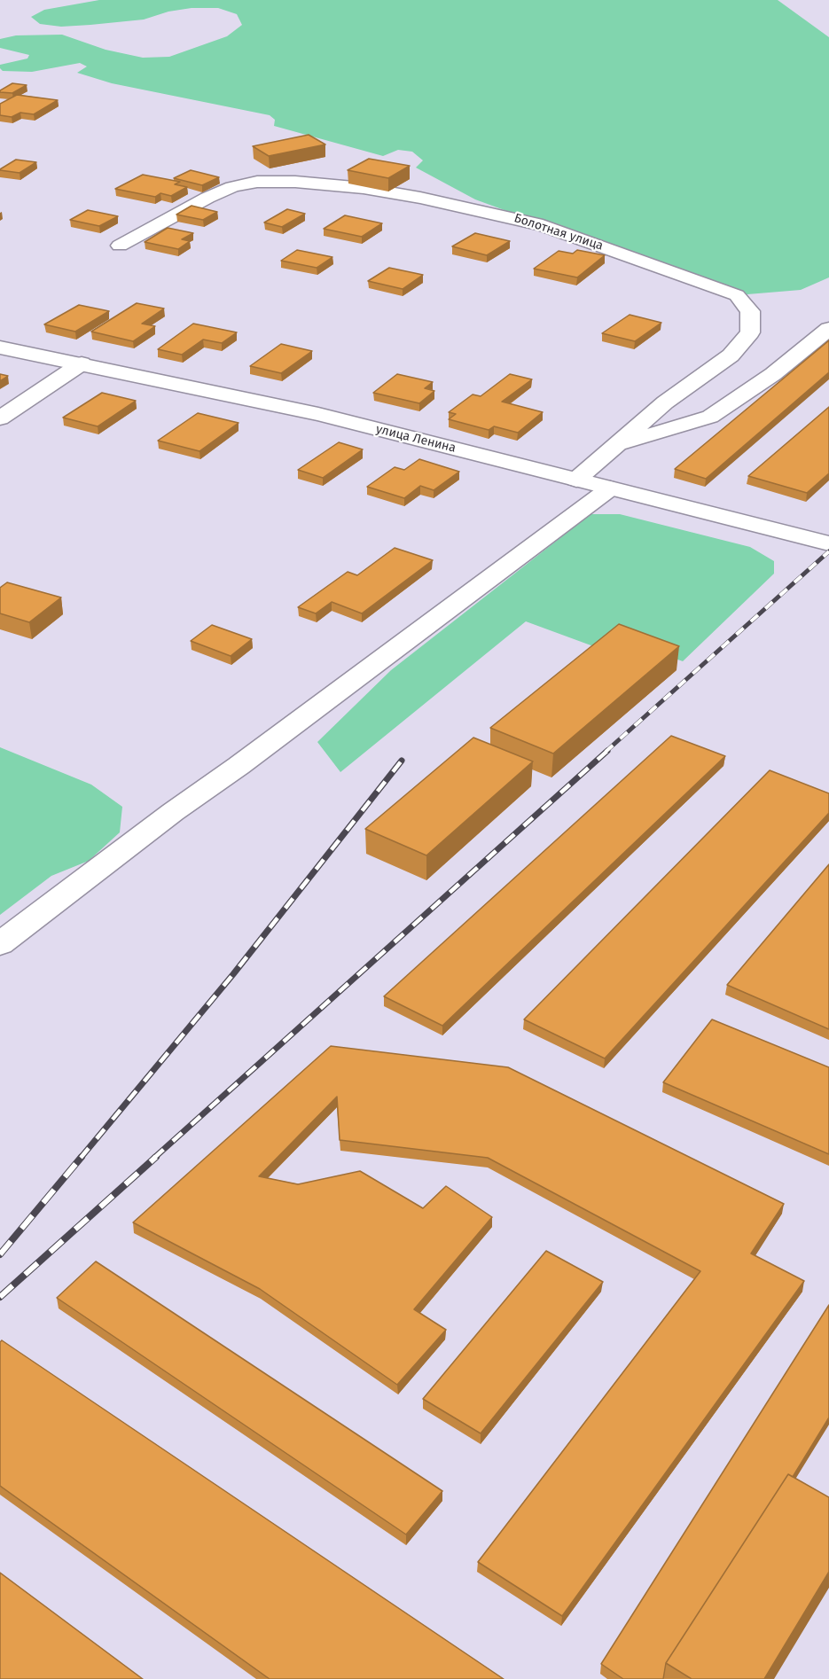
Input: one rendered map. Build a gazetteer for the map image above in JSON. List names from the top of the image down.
{
  "streets": {
    "street": ["Болотная улица", "улица Ленина"]
  },
  "crossings": [
    ["Болотная улица", "улица Ленина"]
  ]
}
